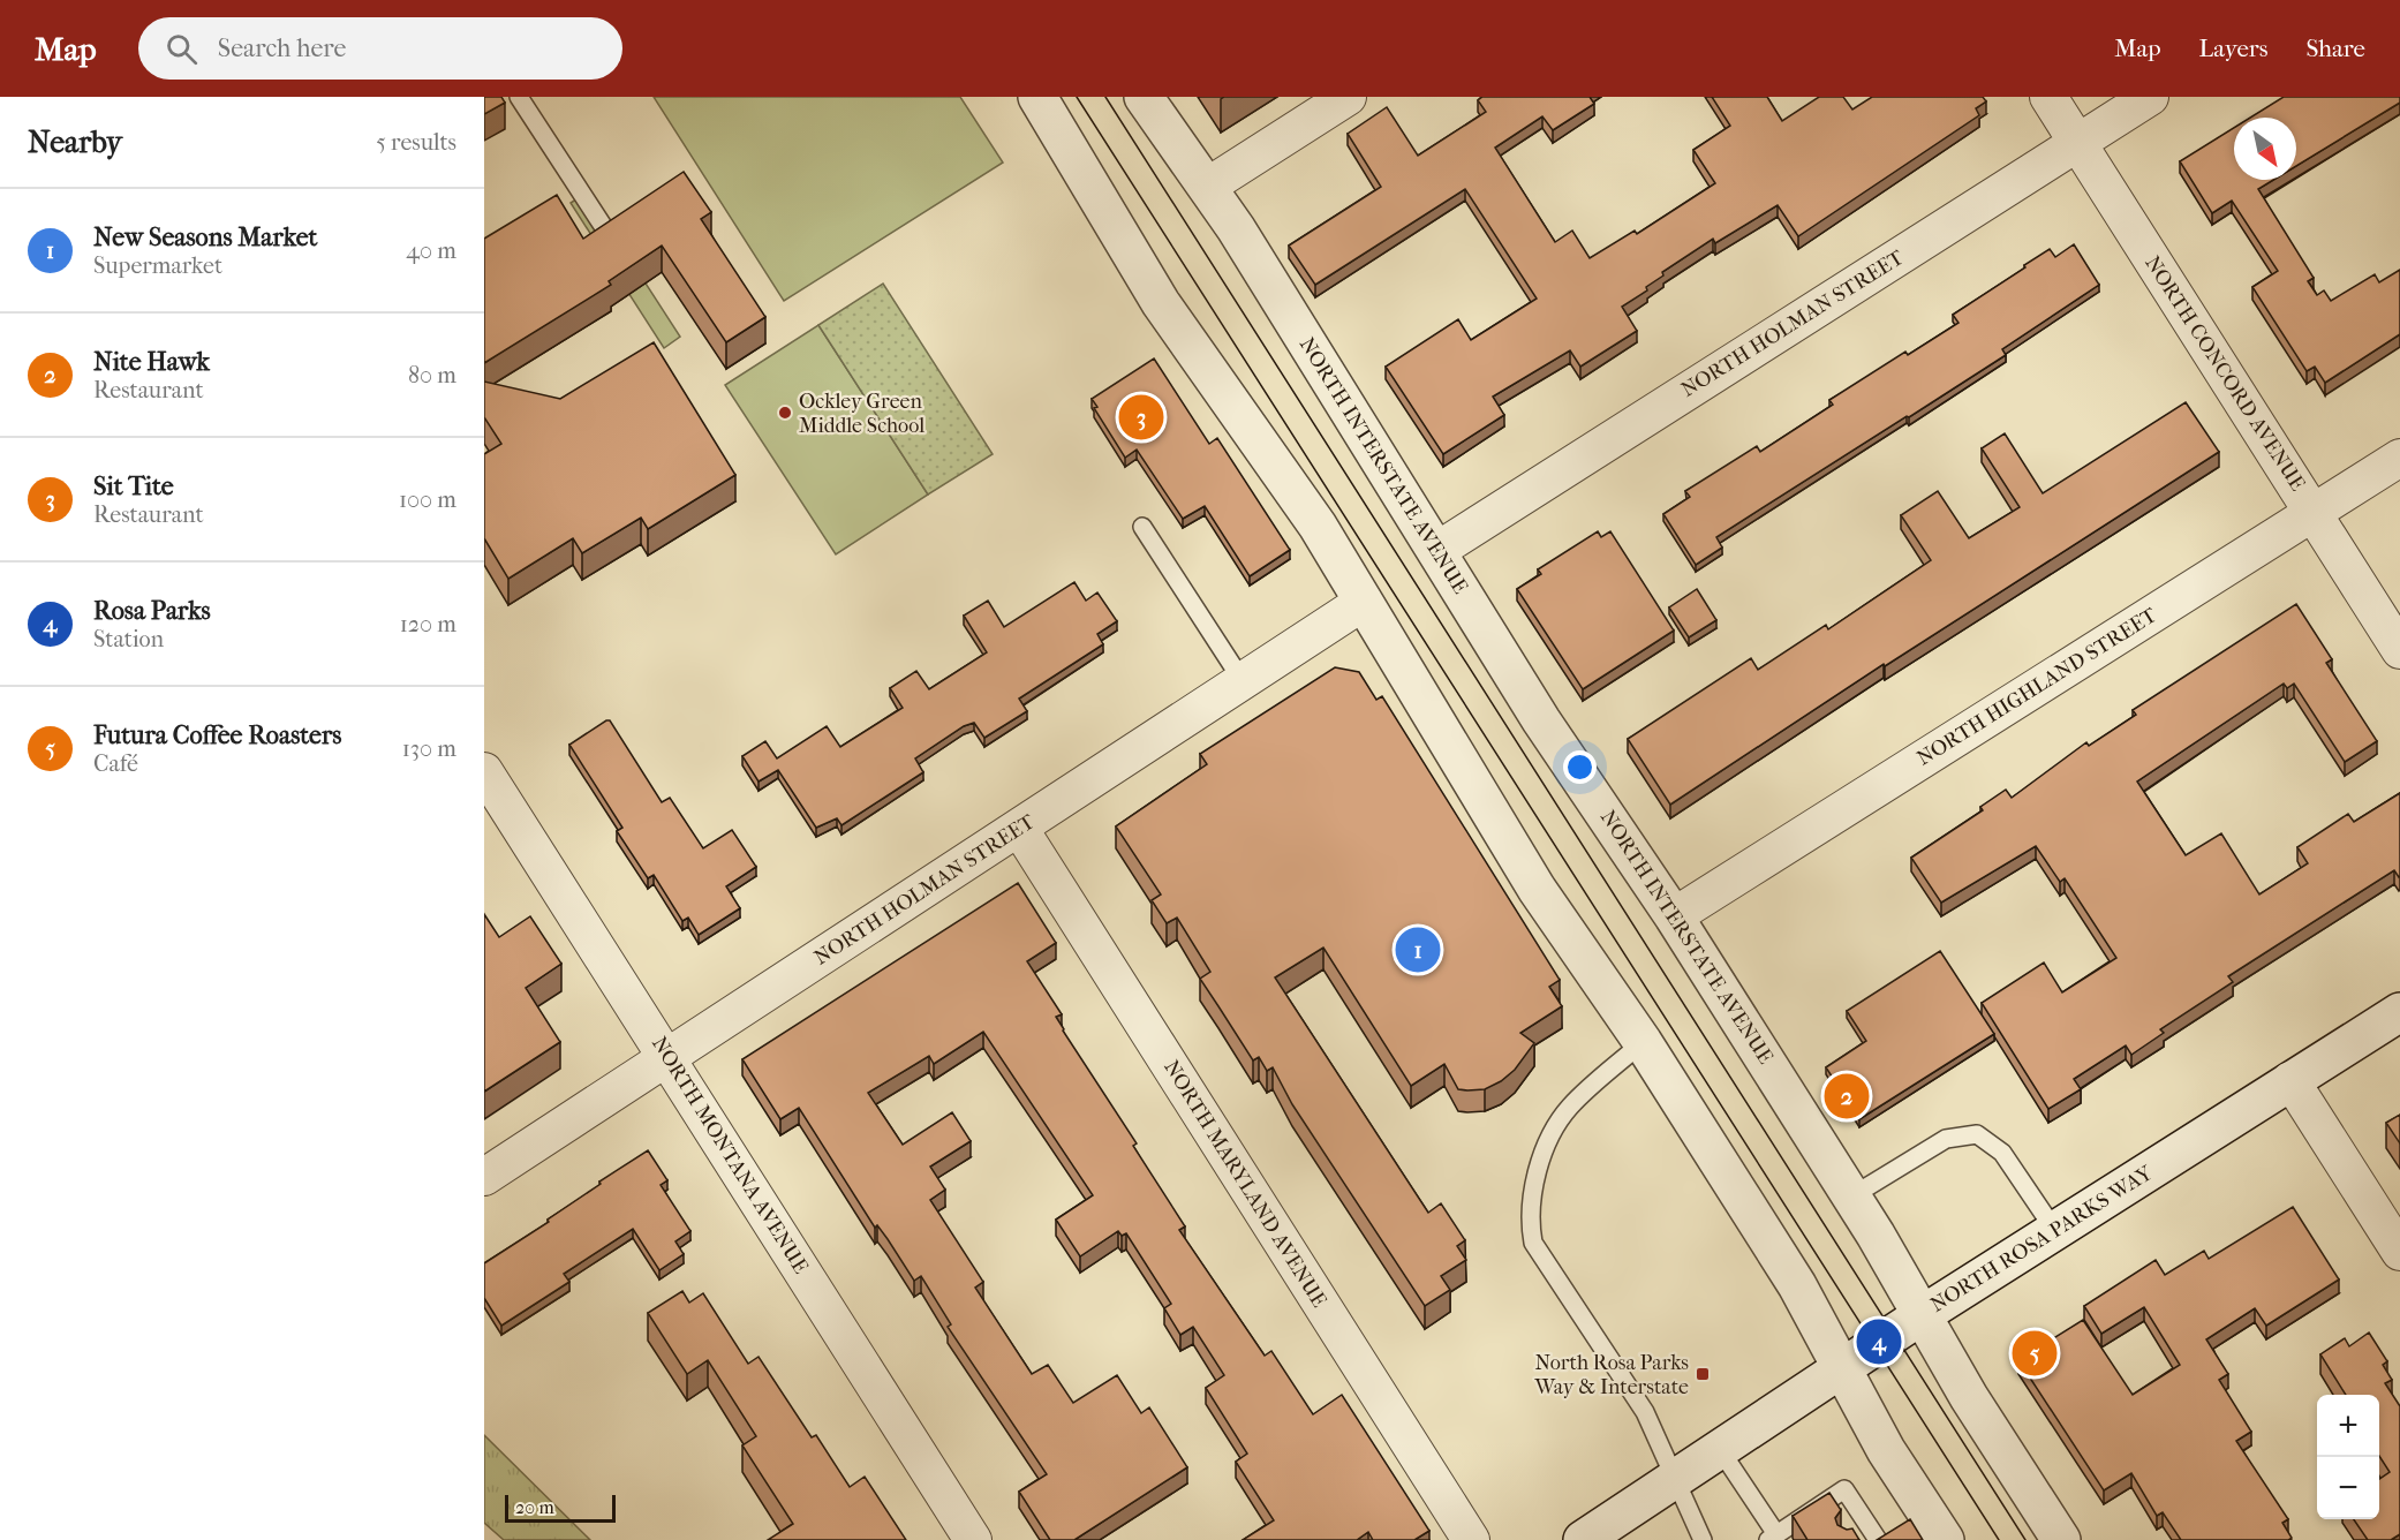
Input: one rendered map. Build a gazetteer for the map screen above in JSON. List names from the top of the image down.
{
  "streets": {
    "street": [
      "NORTH HOLMAN STREET",
      "NORTH CONCORD AVENUE",
      "NORTH INTERSTATE AVENUE",
      "NORTH HIGHLAND STREET",
      "NORTH MONTANA AVENUE",
      "NORTH MARYLAND AVENUE",
      "NORTH ROSA PARKS WAY"
    ]
  },
  "crossings": [
    ["NORTH HOLMAN STREET", "NORTH CONCORD AVENUE"],
    ["NORTH HOLMAN STREET", "NORTH INTERSTATE AVENUE"],
    ["NORTH HOLMAN STREET", "NORTH MONTANA AVENUE"],
    ["NORTH HOLMAN STREET", "NORTH MARYLAND AVENUE"],
    ["NORTH CONCORD AVENUE", "NORTH HIGHLAND STREET"],
    ["NORTH INTERSTATE AVENUE", "NORTH HIGHLAND STREET"],
    ["NORTH INTERSTATE AVENUE", "NORTH ROSA PARKS WAY"]
  ],
  "places": {
    "other": ["Ockley Green Middle School"],
    "transit": ["North Rosa Parks Way & Interstate"]
  },
  "scale_bar": "20 m",
  "north": "bottom right",
  "page": {
    "header": "Map",
    "search": "Search here",
    "nav": ["Map", "Layers", "Share"],
    "heading": ["Nearby", "5 results"],
    "list": [
      {
        "mark": "1",
        "name": "New Seasons Market",
        "note": "Supermarket",
        "value": "40 m"
      },
      {
        "mark": "2",
        "name": "Nite Hawk",
        "note": "Restaurant",
        "value": "80 m"
      },
      {
        "mark": "3",
        "name": "Sit Tite",
        "note": "Restaurant",
        "value": "100 m"
      },
      {
        "mark": "4",
        "name": "Rosa Parks",
        "note": "Station",
        "value": "120 m"
      },
      {
        "mark": "5",
        "name": "Futura Coffee Roasters",
        "note": "Café",
        "value": "130 m"
      }
    ],
    "pins": [
      "3",
      "1",
      "2",
      "4",
      "5"
    ],
    "map_buttons": ["+", "−"],
    "scale": "20 m"
  }
}
